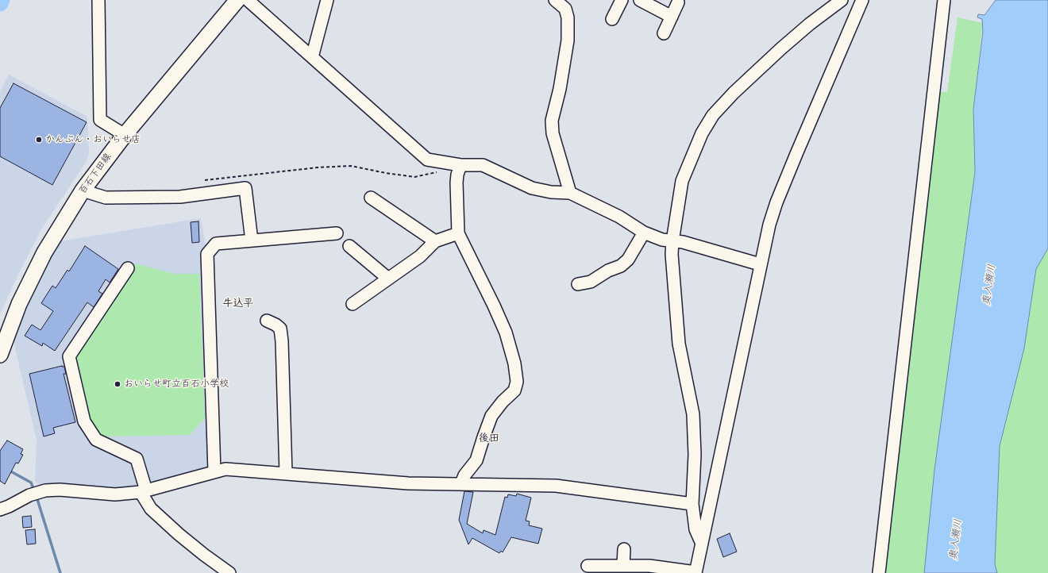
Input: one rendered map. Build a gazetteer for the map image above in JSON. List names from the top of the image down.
{
  "streets": {
    "main road": ["百石下田線"]
  },
  "districts": ["牛込平", "後田"],
  "water": ["奥入瀬川"],
  "places": ["かんぶん・おいらせ店", "おいらせ町立百石小学校"]
}
